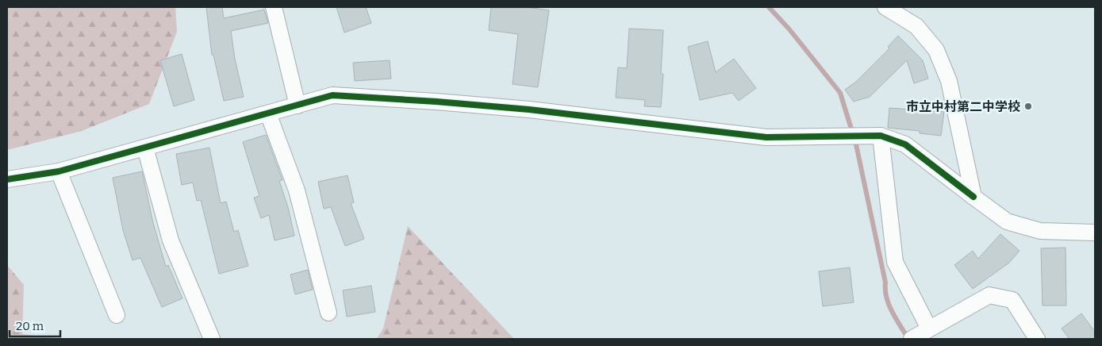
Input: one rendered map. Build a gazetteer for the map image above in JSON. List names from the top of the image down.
{
  "places": ["市立中村第二中学校"],
  "scale_bar": "20 m"
}
